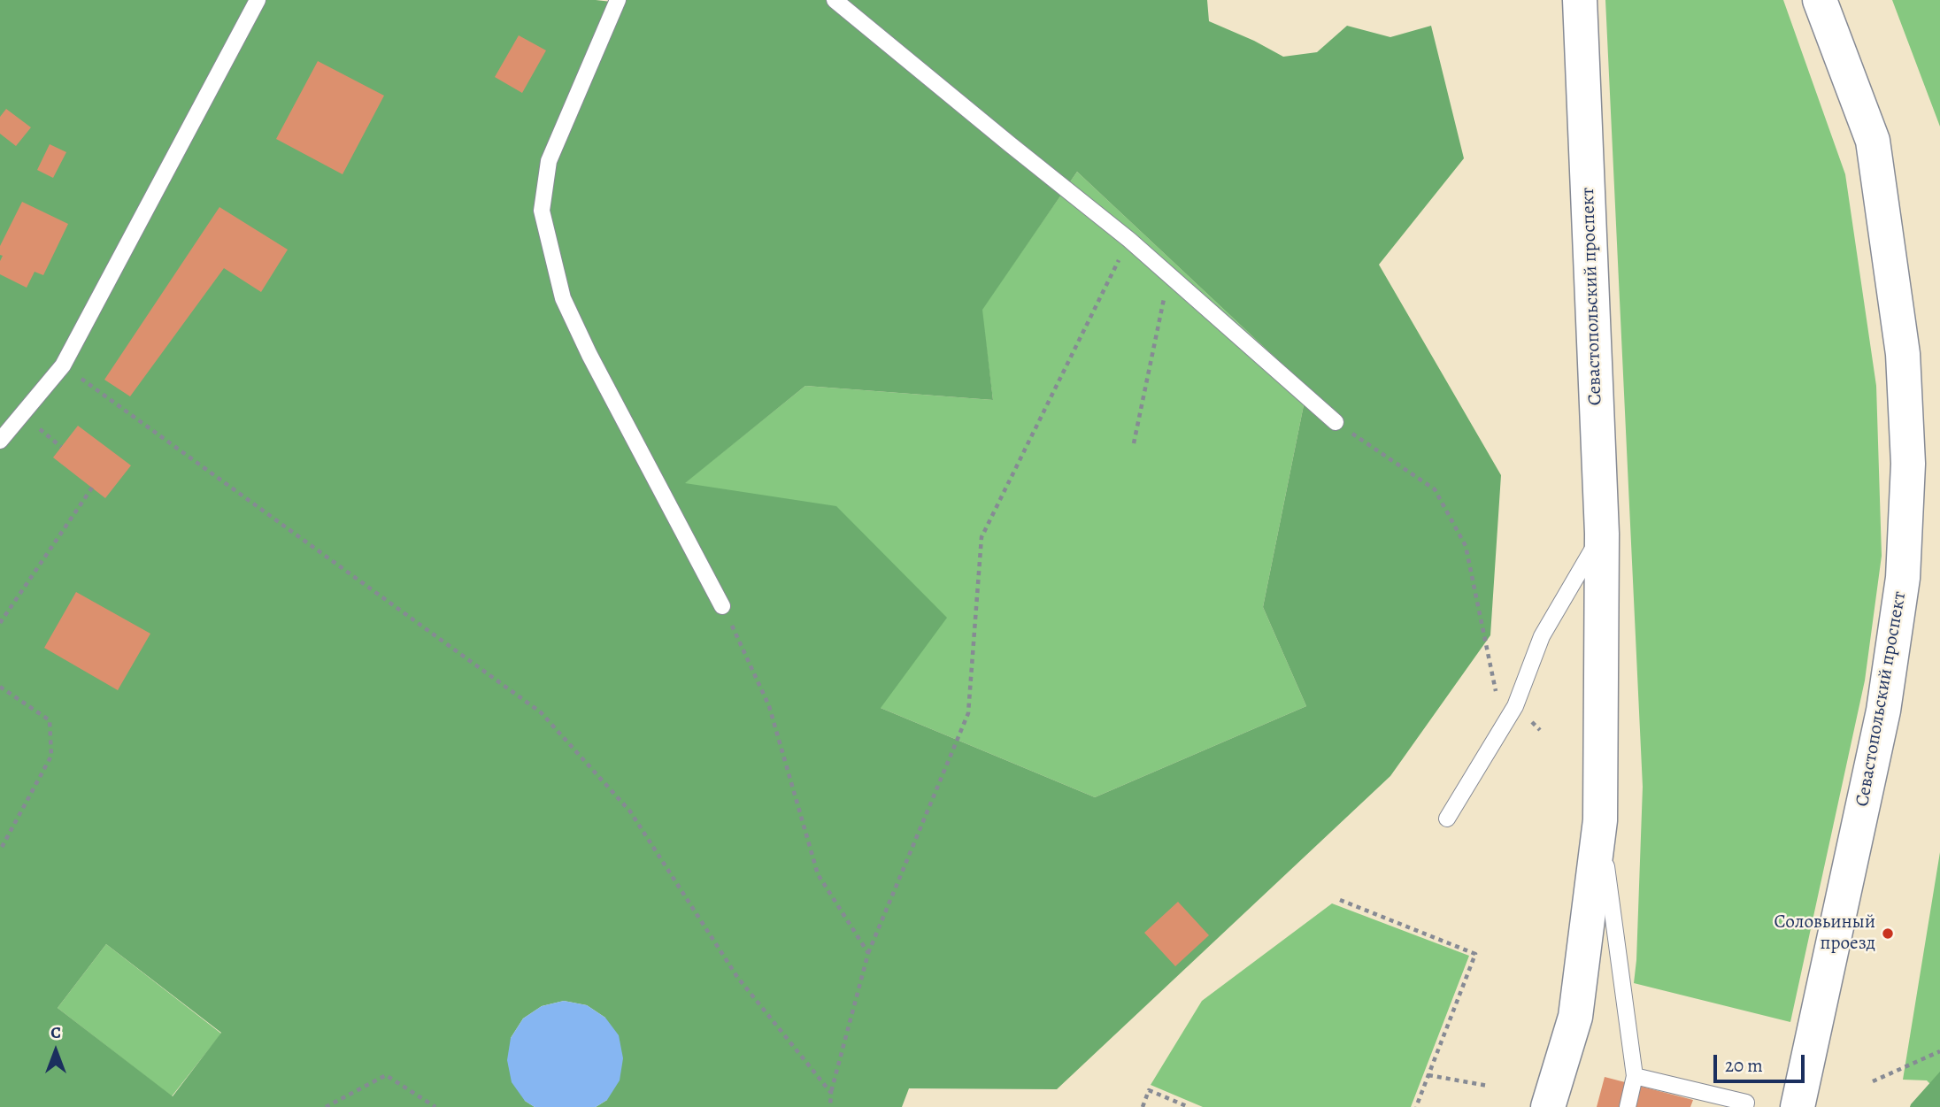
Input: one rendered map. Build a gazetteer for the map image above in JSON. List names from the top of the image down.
{
  "streets": {
    "main road": ["Севастопольский проспект"]
  },
  "places": ["Соловьиный проезд"],
  "scale_bar": "20 m",
  "north": "top"
}
